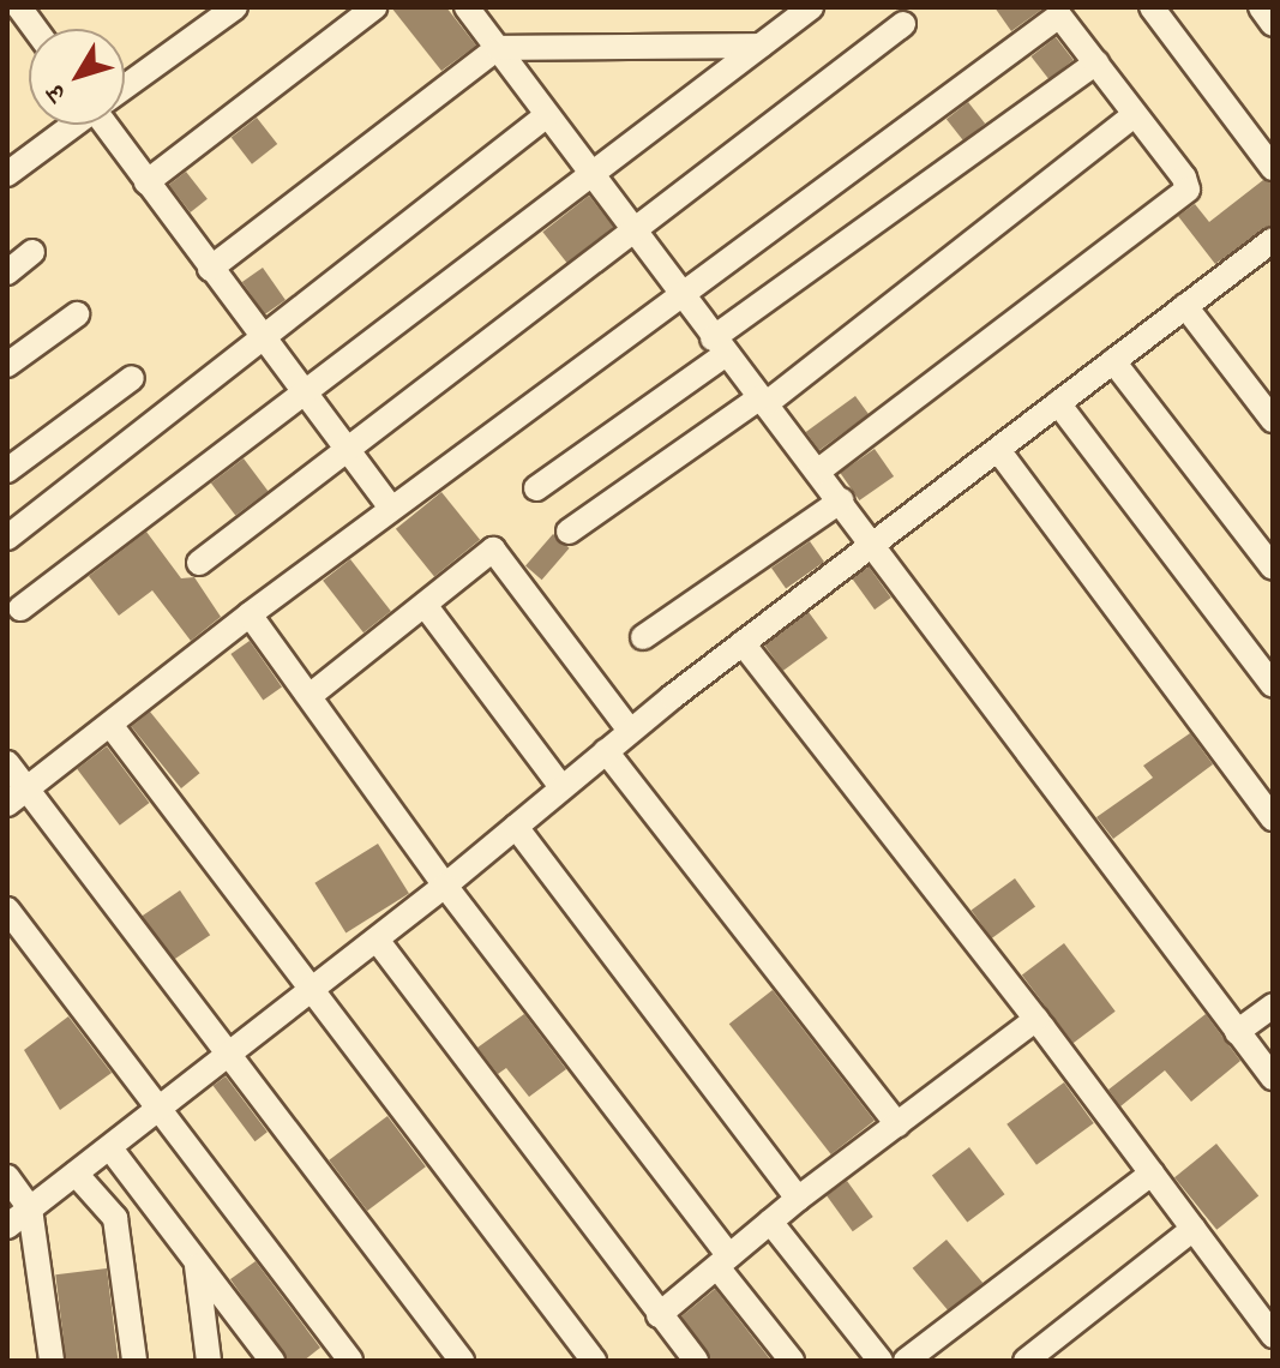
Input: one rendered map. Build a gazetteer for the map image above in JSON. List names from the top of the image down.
{
  "north": "bottom left"
}
